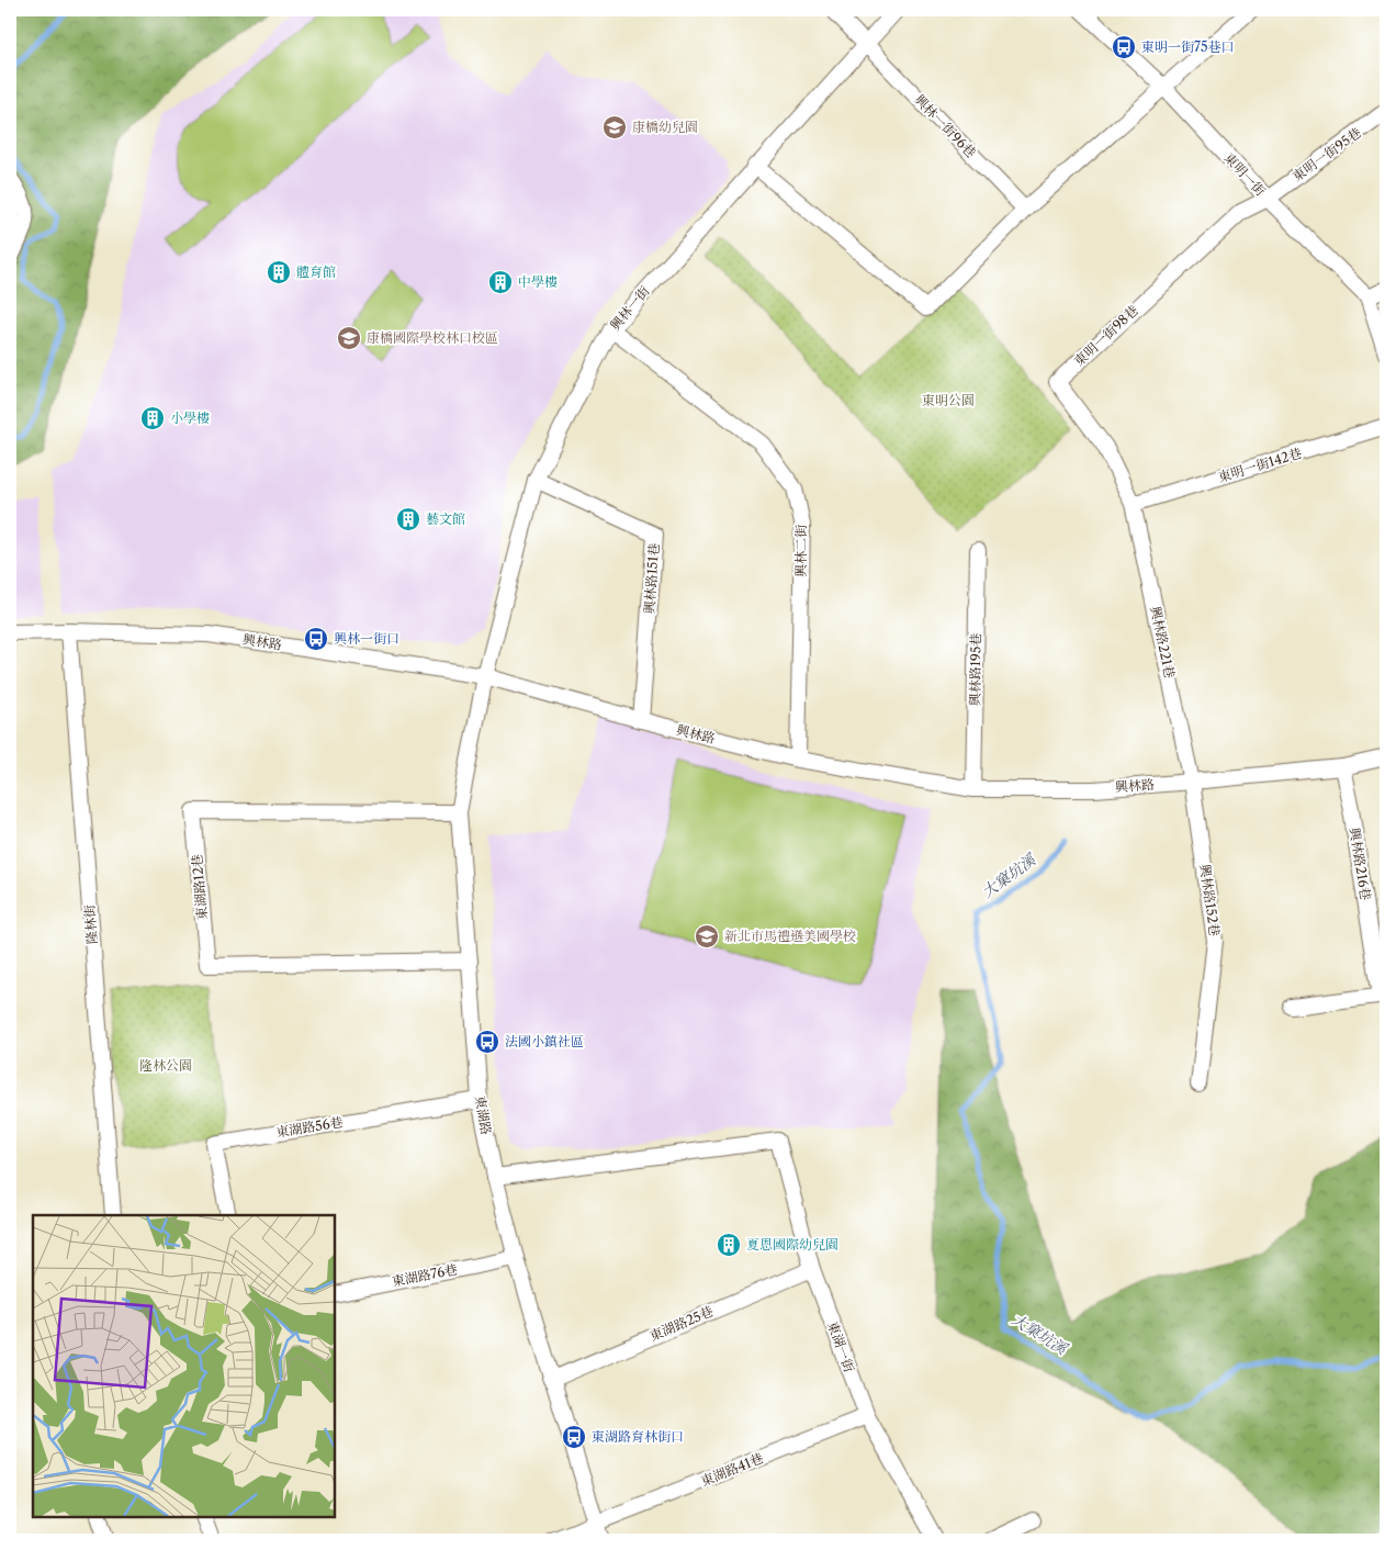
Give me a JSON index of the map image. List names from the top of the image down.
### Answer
{
  "streets": {
    "street": [
      "興林一街96巷",
      "東明一街95巷",
      "東明一街",
      "興林一街",
      "東明一街98巷",
      "東明一街142巷",
      "興林二街",
      "興林路151巷",
      "興林路",
      "興林路221巷",
      "興林路195巷",
      "興林路216巷",
      "東湖路12巷",
      "興林路152巷",
      "隆林街",
      "東湖路",
      "東湖路56巷",
      "東湖路76巷",
      "東湖路25巷",
      "東湖一街",
      "東湖路41巷"
    ]
  },
  "crossings": [
    ["興林一街96巷", "興林一街"],
    ["東明一街95巷", "東明一街"],
    ["東明一街95巷", "東明一街98巷"],
    ["東明一街", "東明一街98巷"],
    ["興林一街", "興林二街"],
    ["興林一街", "興林路151巷"],
    ["興林一街", "興林路"],
    ["興林一街", "東湖路"],
    ["東明一街98巷", "東明一街142巷"],
    ["東明一街98巷", "興林路221巷"],
    ["東明一街142巷", "興林路221巷"],
    ["興林二街", "興林路"],
    ["興林路151巷", "興林路"],
    ["興林路", "興林路221巷"],
    ["興林路", "興林路195巷"],
    ["興林路", "興林路216巷"],
    ["興林路", "興林路152巷"],
    ["興林路", "隆林街"],
    ["興林路", "東湖路"],
    ["興林路221巷", "興林路152巷"],
    ["東湖路12巷", "東湖路"],
    ["東湖路", "東湖路56巷"],
    ["東湖路", "東湖路76巷"],
    ["東湖路", "東湖路25巷"],
    ["東湖路", "東湖一街"],
    ["東湖路", "東湖路41巷"],
    ["東湖路25巷", "東湖一街"],
    ["東湖一街", "東湖路41巷"]
  ],
  "water": ["大窠坑溪"],
  "parks": ["東明公園", "隆林公園"],
  "places": {
    "bus stop": [
      "東明一街75巷口",
      "興林一街口",
      "法國小鎮社區",
      "東湖路育林街口"
    ],
    "school or university": ["康橋幼兒園", "康橋國際學校林口校區", "新北市馬禮遜美國學校"],
    "building": [
      "體育館",
      "中學樓",
      "小學樓",
      "藝文館",
      "夏恩國際幼兒園"
    ]
  }
}
